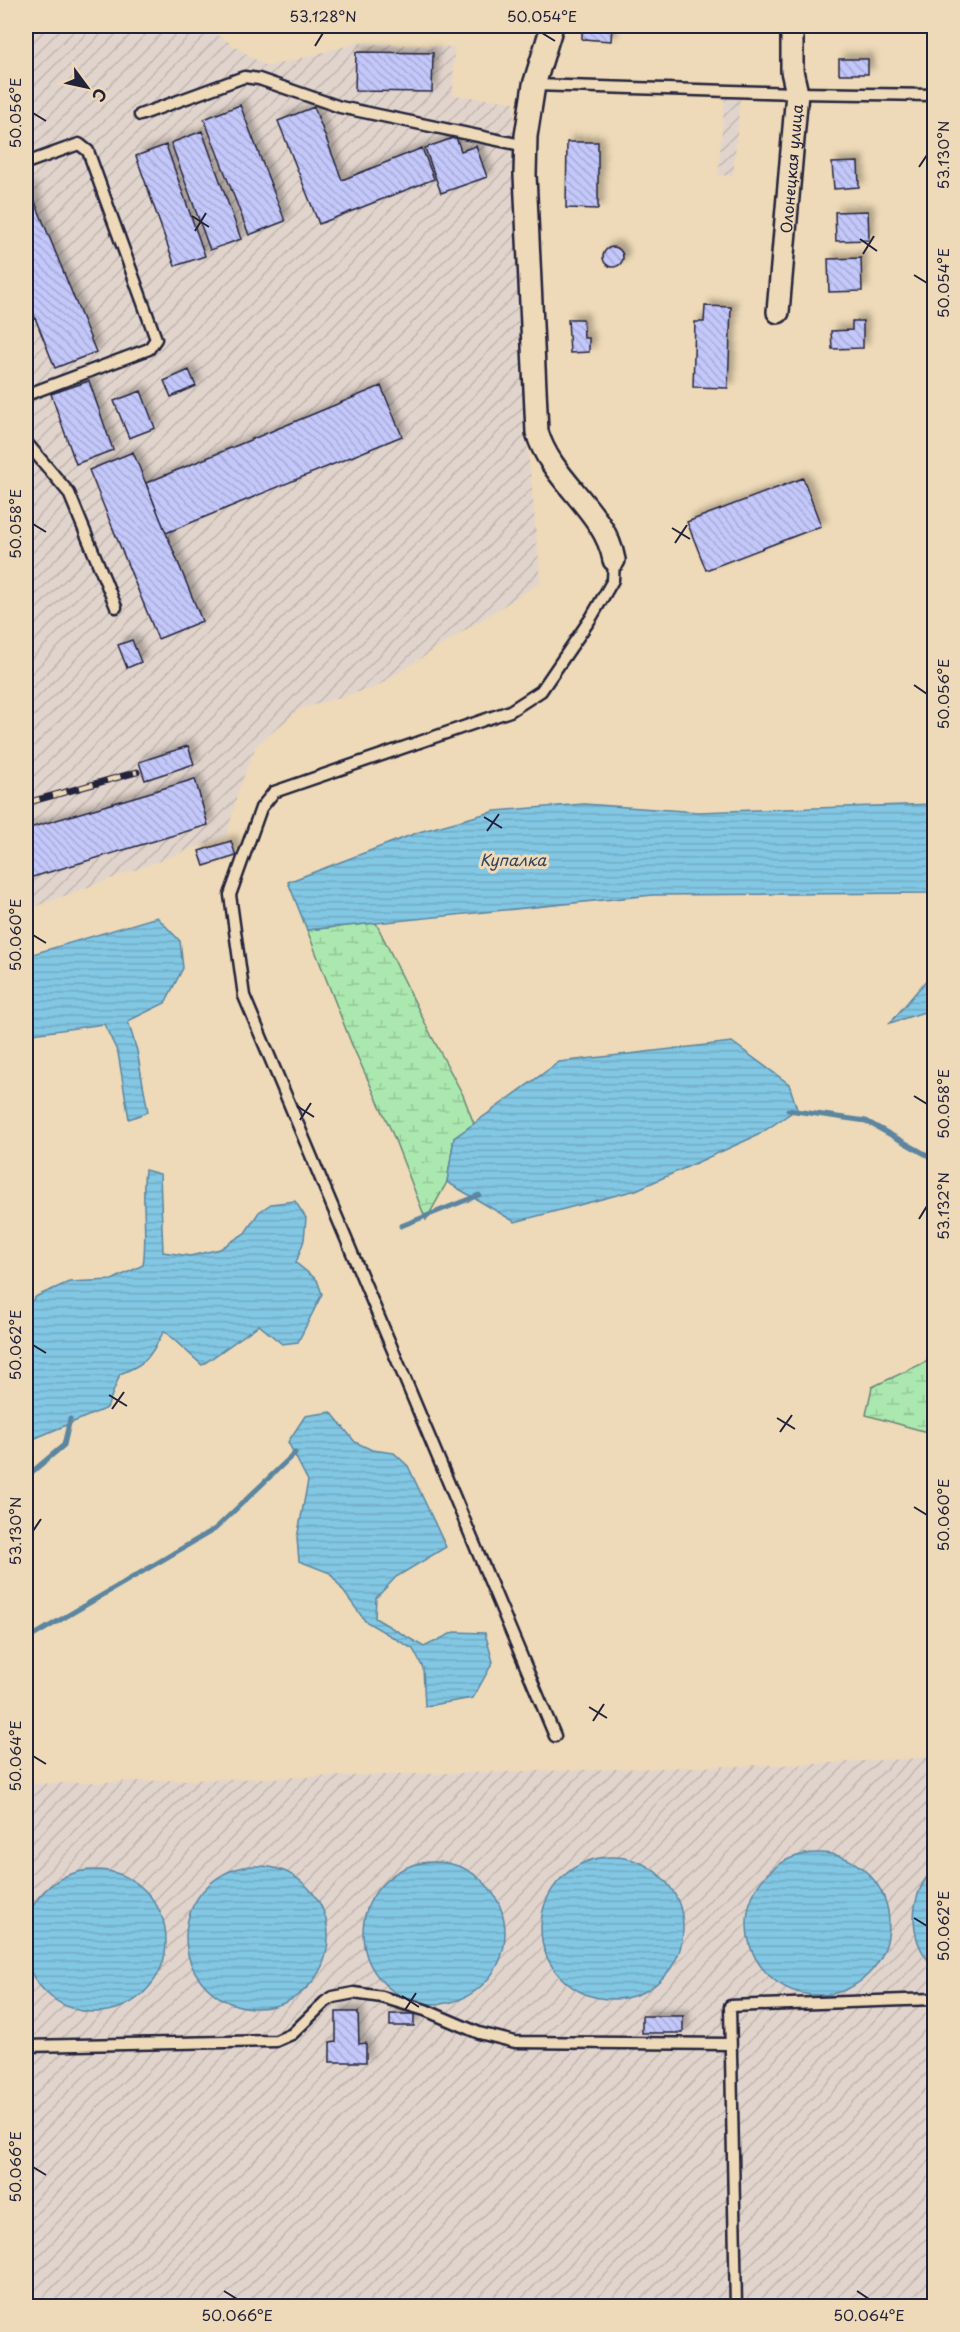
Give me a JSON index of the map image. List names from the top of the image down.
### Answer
{
  "streets": {
    "street": ["Олонецкая улица"]
  },
  "water": ["Купалка"],
  "north": "bottom right",
  "coordinates": [
    "53.128°N",
    "50.054°E",
    "50.056°E",
    "53.130°N",
    "50.058°E",
    "50.060°E",
    "53.132°N",
    "50.062°E",
    "50.064°E",
    "50.066°E"
  ]
}
